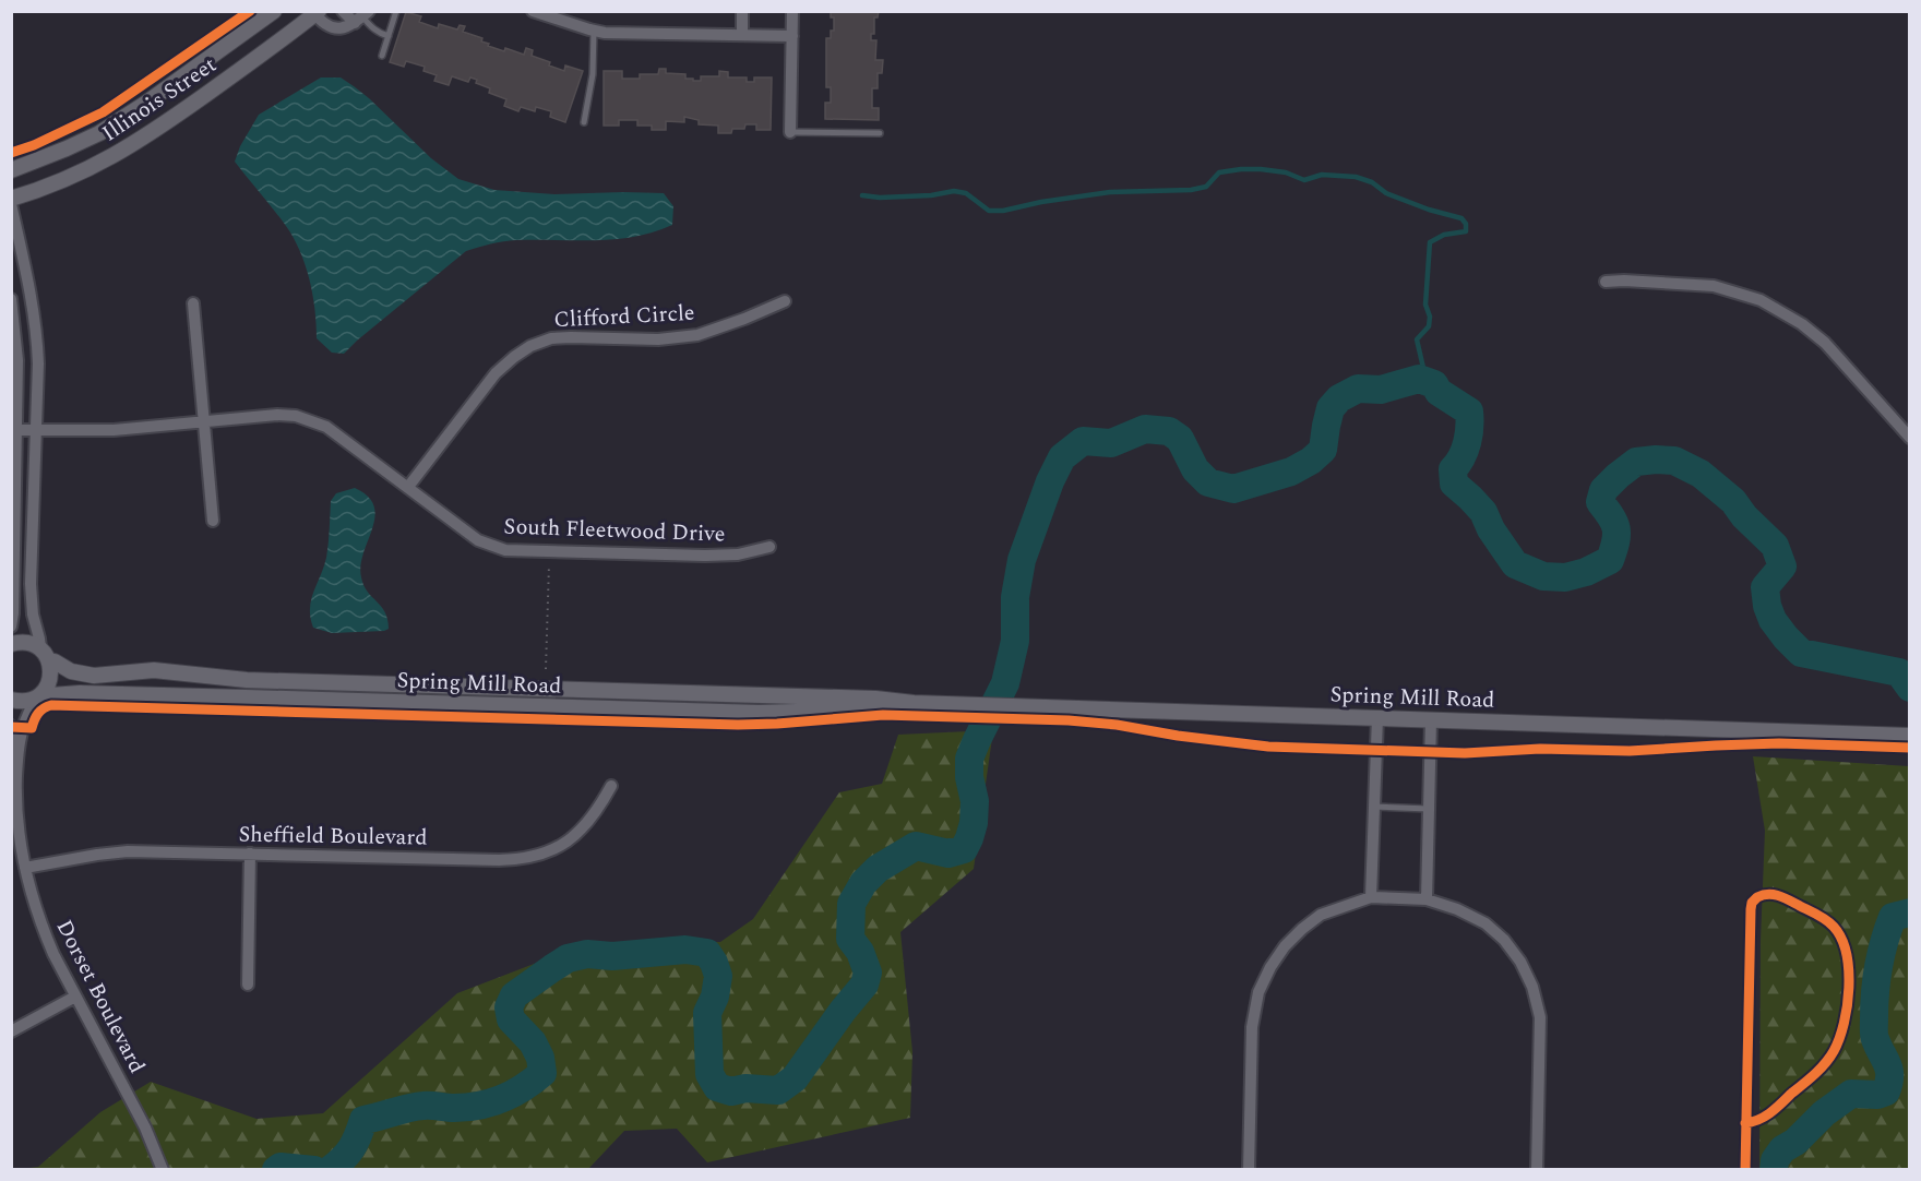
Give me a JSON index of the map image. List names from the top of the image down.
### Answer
{
  "streets": {
    "street": [
      "Illinois Street",
      "Clifford Circle",
      "South Fleetwood Drive",
      "Spring Mill Road",
      "Sheffield Boulevard",
      "Dorset Boulevard"
    ]
  },
  "crossings": [
    ["Clifford Circle", "South Fleetwood Drive"],
    ["Spring Mill Road", "Dorset Boulevard"],
    ["Sheffield Boulevard", "Dorset Boulevard"]
  ]
}
